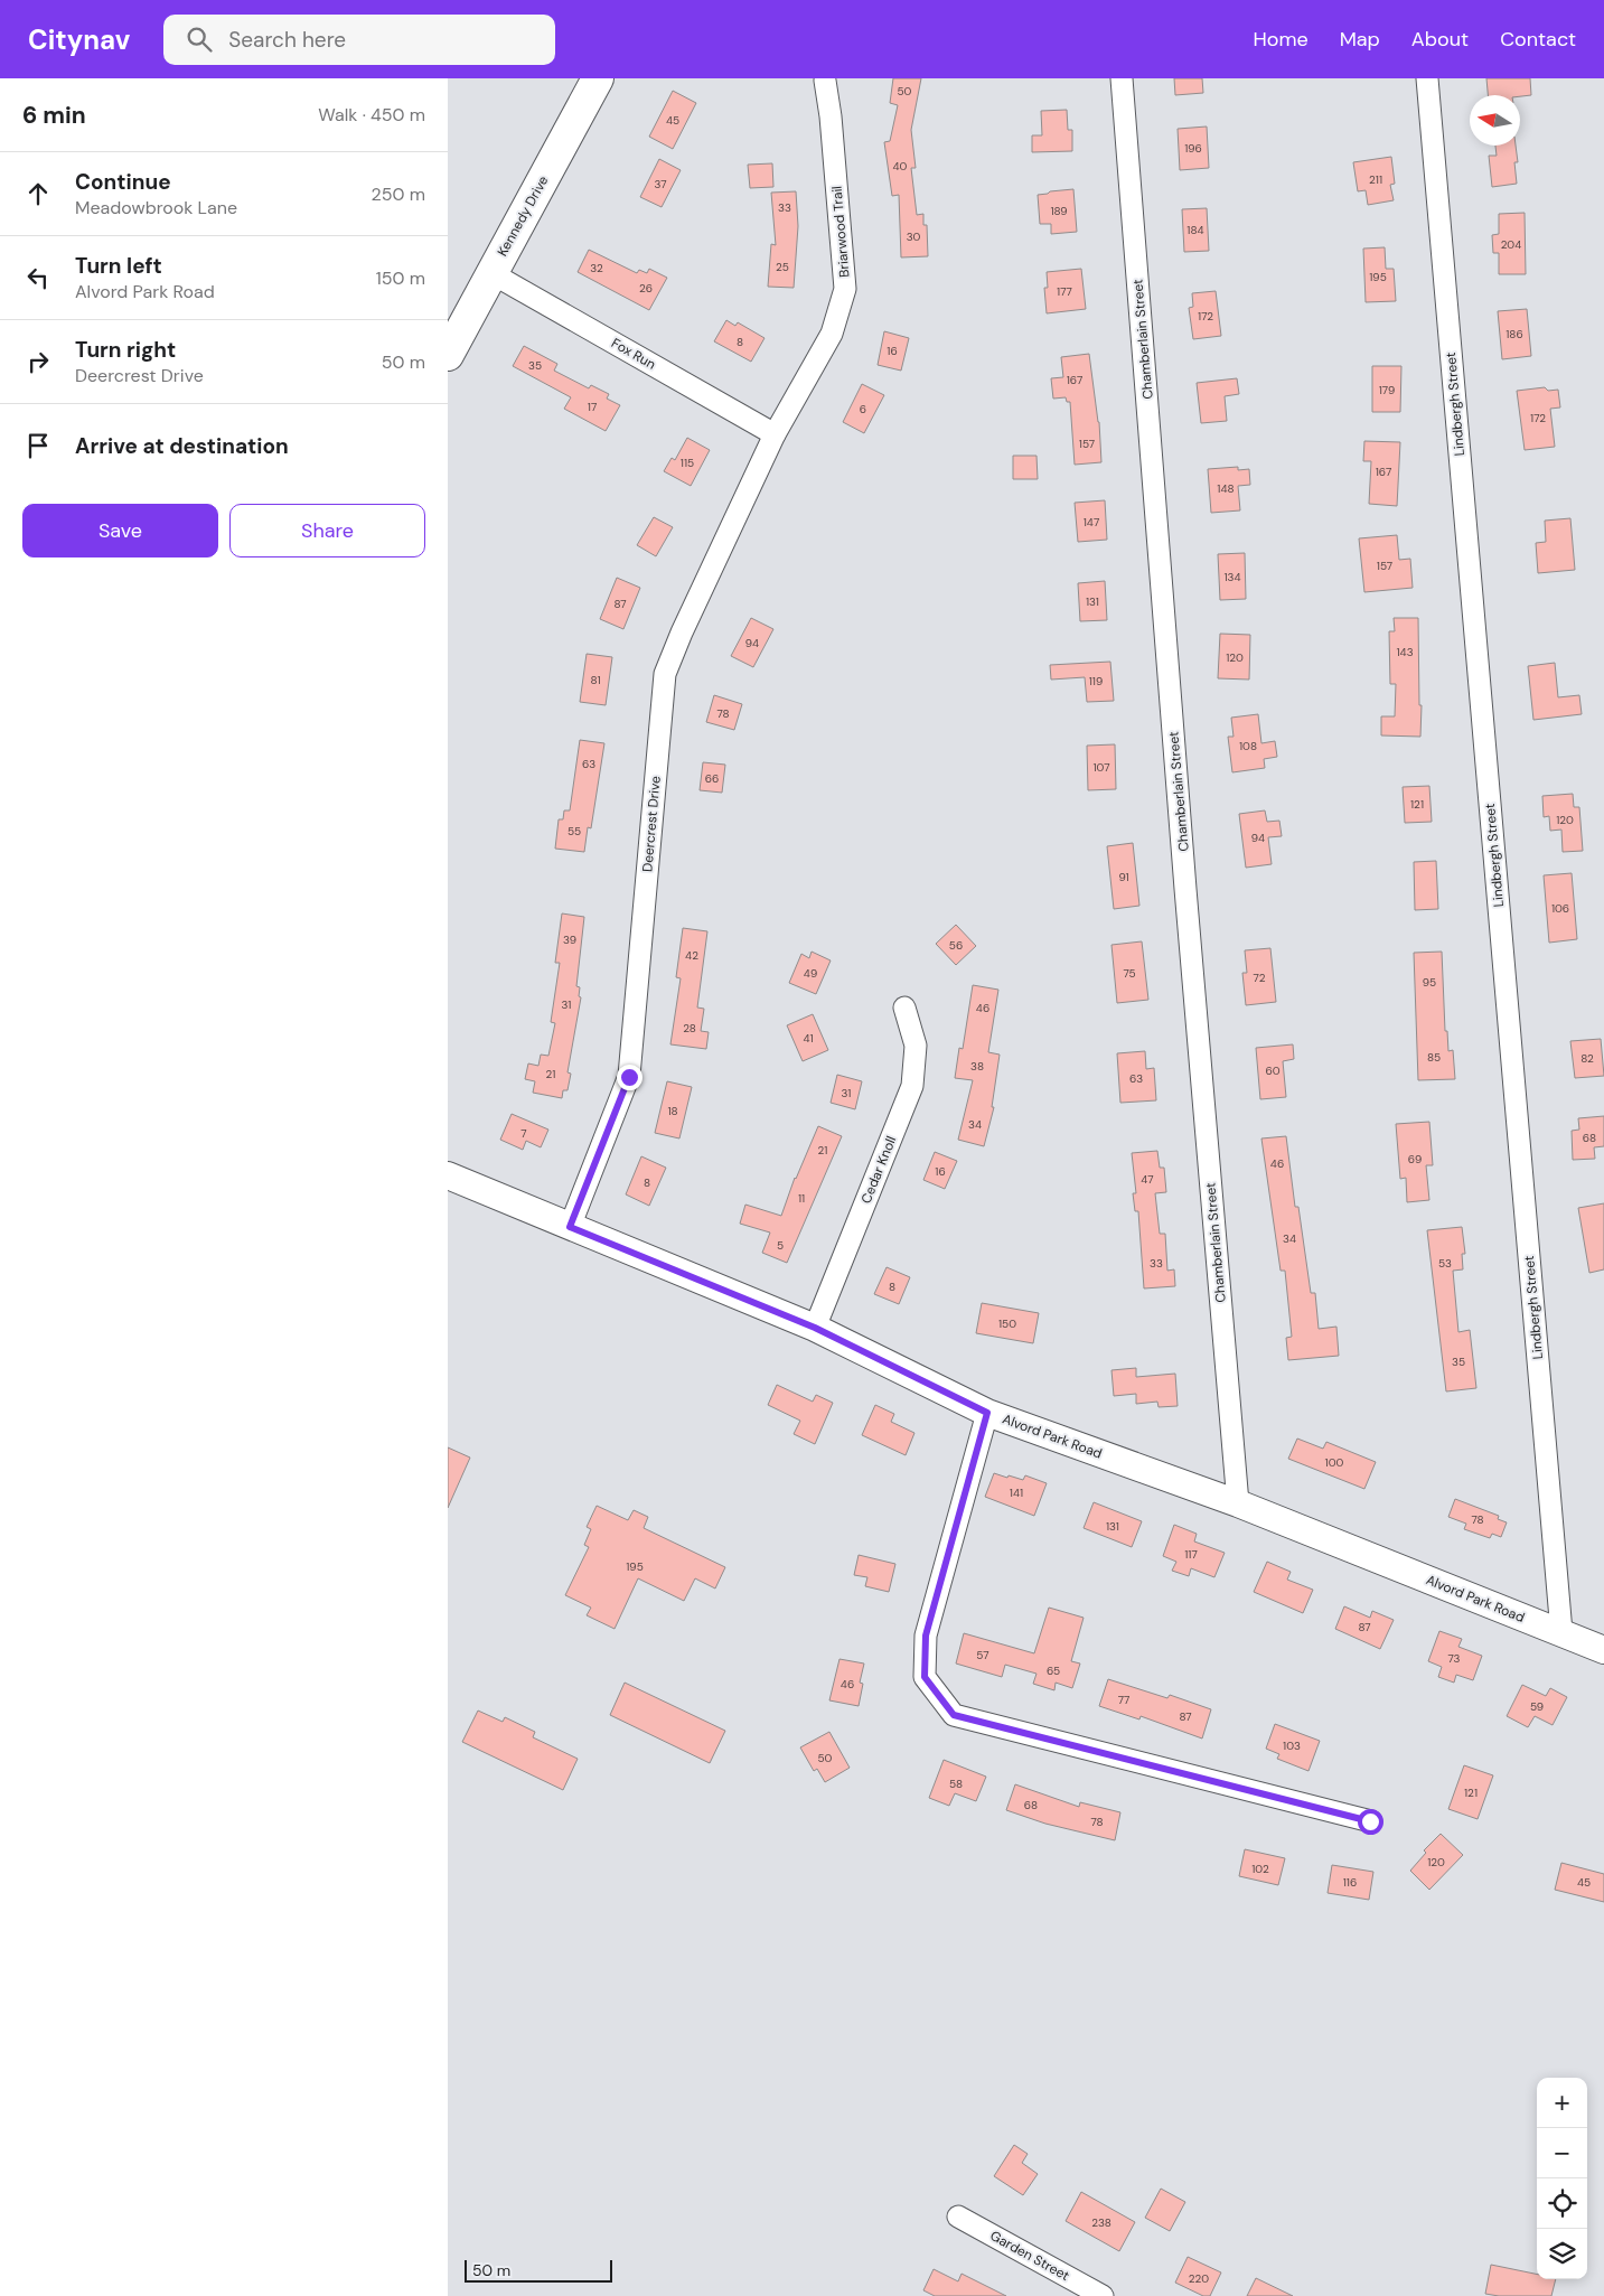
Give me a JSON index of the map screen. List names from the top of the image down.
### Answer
{
  "streets": {
    "main road": ["Kennedy Drive"],
    "street": [
      "Briarwood Trail",
      "Chamberlain Street",
      "Fox Run",
      "Lindbergh Street",
      "Deercrest Drive",
      "Cedar Knoll",
      "Alvord Park Road",
      "Garden Street"
    ]
  },
  "crossings": [
    ["Kennedy Drive", "Fox Run"],
    ["Briarwood Trail", "Fox Run"],
    ["Briarwood Trail", "Deercrest Drive"],
    ["Chamberlain Street", "Alvord Park Road"],
    ["Fox Run", "Deercrest Drive"],
    ["Lindbergh Street", "Alvord Park Road"],
    ["Deercrest Drive", "Alvord Park Road"],
    ["Cedar Knoll", "Alvord Park Road"]
  ],
  "house_numbers": [
    "50",
    "45",
    "196",
    "40",
    "211",
    "37",
    "33",
    "189",
    "184",
    "30",
    "204",
    "25",
    "32",
    "195",
    "26",
    "177",
    "172",
    "186",
    "8",
    "16",
    "35",
    "167",
    "179",
    "17",
    "6",
    "172",
    "157",
    "115",
    "167",
    "148",
    "147",
    "157",
    "134",
    "131",
    "87",
    "94",
    "143",
    "120",
    "81",
    "119",
    "78",
    "108",
    "63",
    "107",
    "66",
    "121",
    "120",
    "55",
    "94",
    "91",
    "106",
    "39",
    "56",
    "42",
    "49",
    "75",
    "72",
    "95",
    "31",
    "46",
    "28",
    "41",
    "85",
    "82",
    "38",
    "60",
    "21",
    "63",
    "31",
    "18",
    "34",
    "7",
    "68",
    "21",
    "69",
    "46",
    "16",
    "47",
    "8",
    "11",
    "34",
    "5",
    "33",
    "53",
    "8",
    "150",
    "35",
    "100",
    "141",
    "78",
    "131",
    "117",
    "195",
    "87",
    "57",
    "73",
    "65",
    "46",
    "77",
    "59",
    "87",
    "103",
    "50",
    "58",
    "121",
    "68",
    "78",
    "120",
    "102",
    "116",
    "45",
    "238",
    "220"
  ],
  "scale_bar": "50 m",
  "north": "left",
  "page": {
    "header": "Citynav",
    "search": "Search here",
    "nav": [
      "Home",
      "Map",
      "About",
      "Contact"
    ],
    "heading": ["6 min", "Walk · 450 m"],
    "list": [
      ["Continue", "Meadowbrook Lane", "250 m"],
      ["Turn left", "Alvord Park Road", "150 m"],
      ["Turn right", "Deercrest Drive", "50 m"],
      "Arrive at destination"
    ],
    "buttons": ["Save", "Share"],
    "map_buttons": ["+", "−"],
    "scale": "50 m"
  }
}
